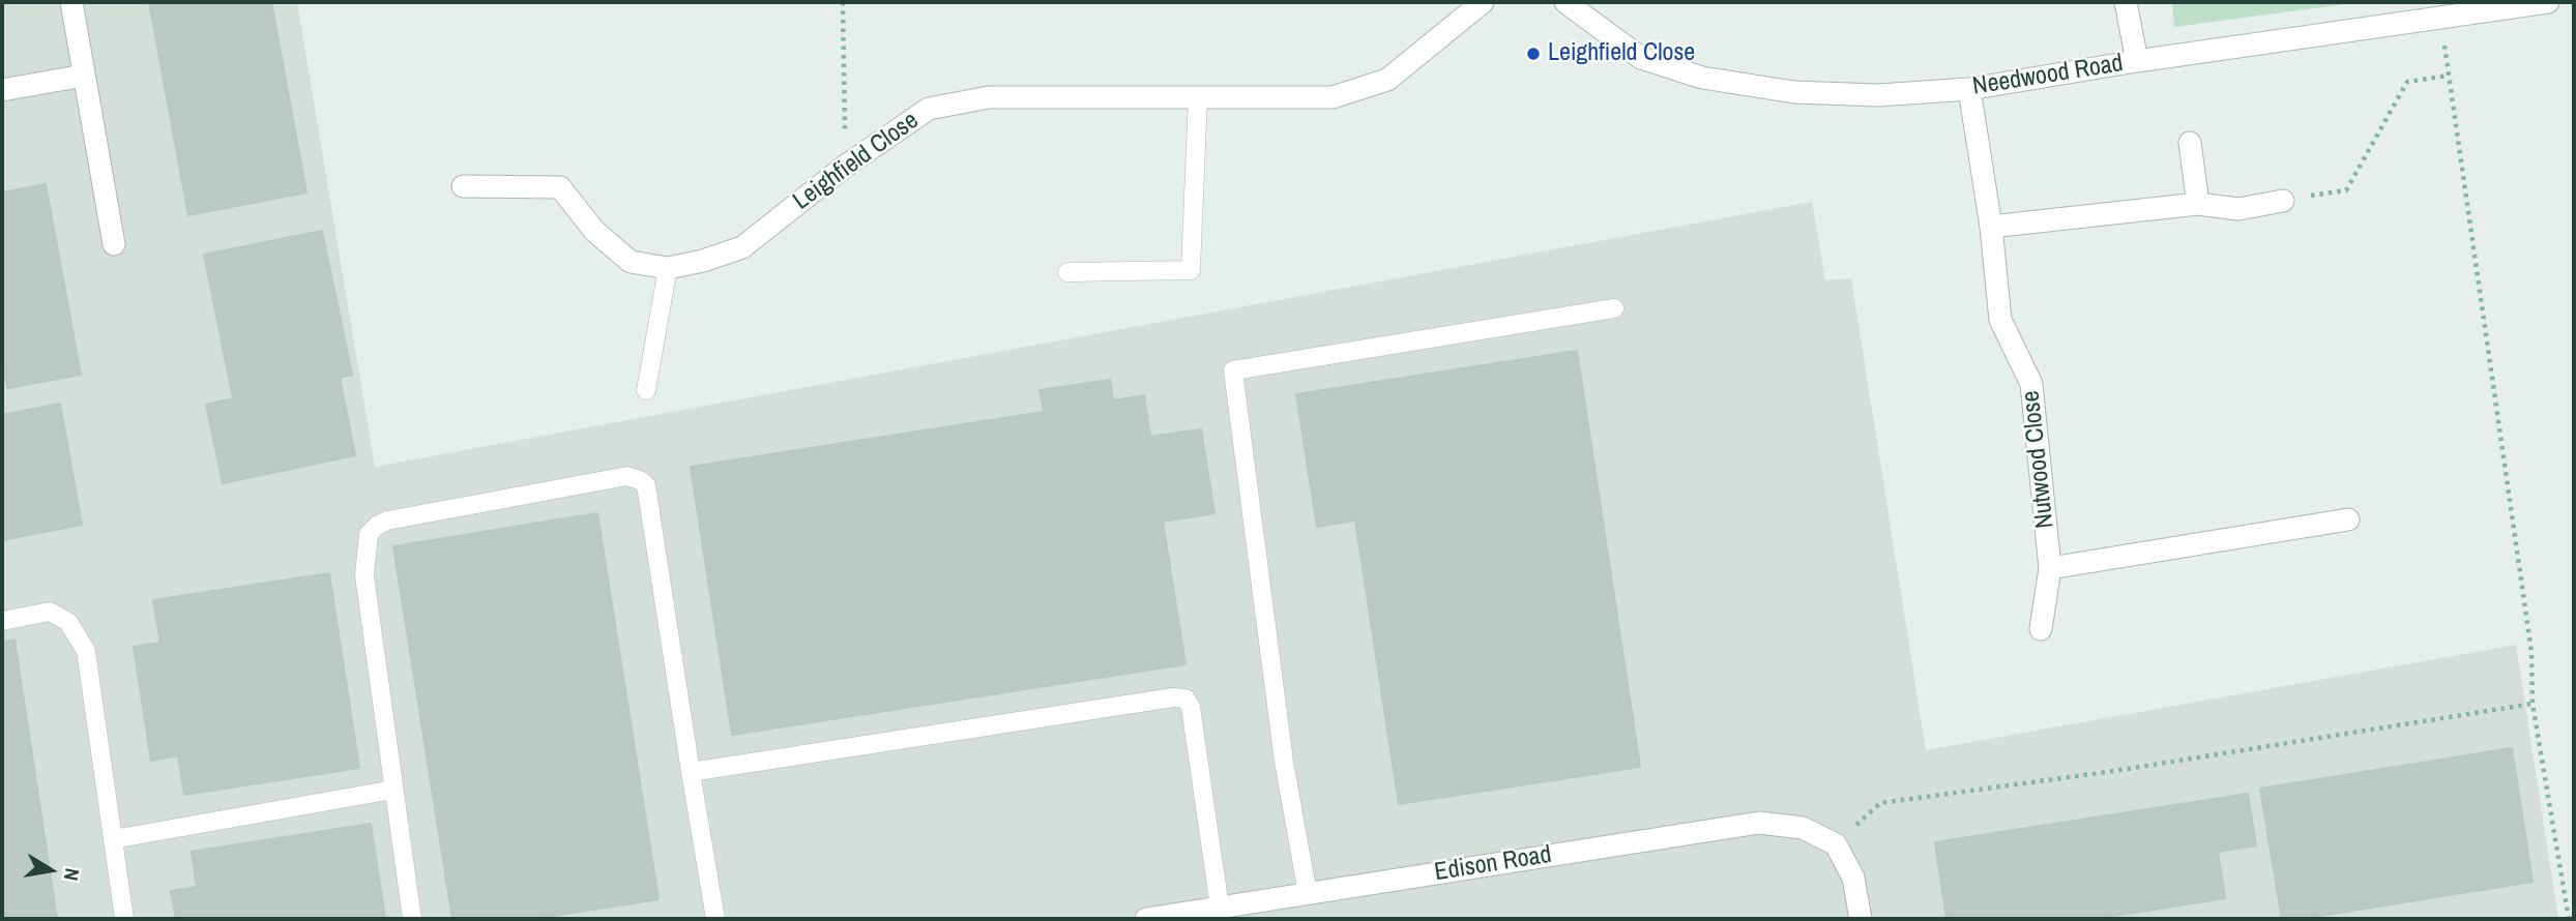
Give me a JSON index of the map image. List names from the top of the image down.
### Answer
{
  "streets": {
    "street": [
      "Needwood Road",
      "Leighfield Close",
      "Nutwood Close",
      "Edison Road"
    ]
  },
  "crossings": [
    ["Needwood Road", "Nutwood Close"]
  ],
  "places": ["Leighfield Close"],
  "north": "right"
}
